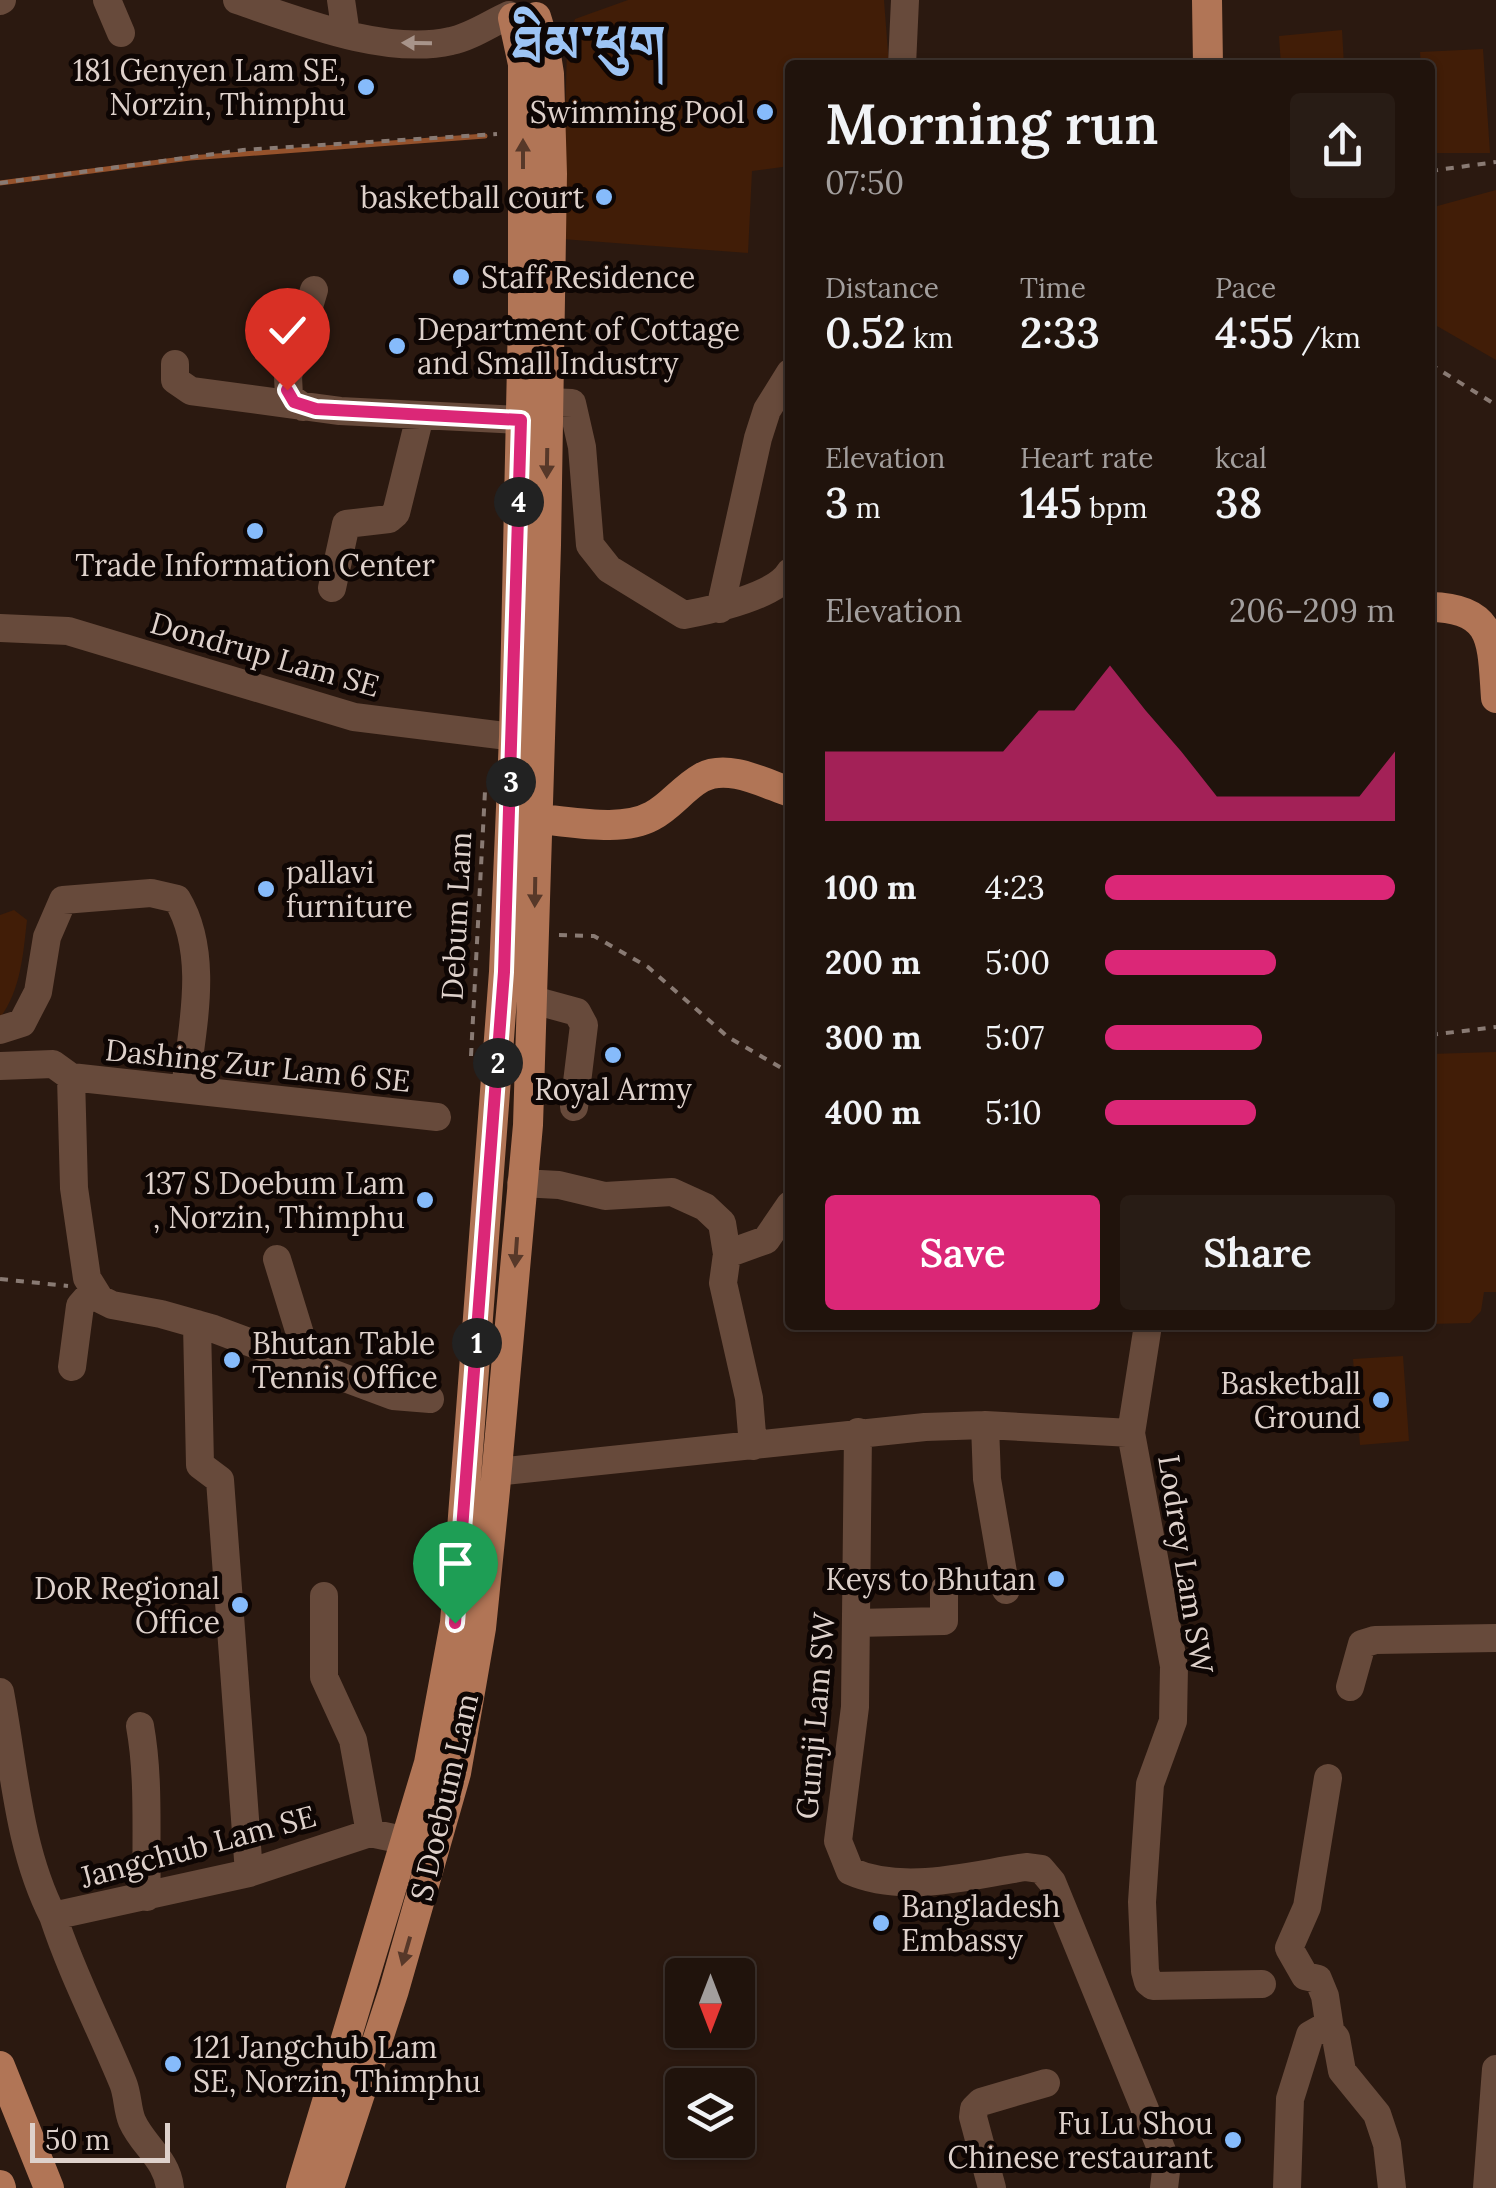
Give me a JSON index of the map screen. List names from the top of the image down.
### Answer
{
  "streets": {
    "main road": ["S Doebum Lam"],
    "street": [
      "Dondrup Lam SE",
      "Dashing Zur Lam 6 SE",
      "Lodrey Lam SW",
      "Gumji Lam SW",
      "Jangchub Lam SE"
    ],
    "path": ["Debum Lam"]
  },
  "crossings": [
    ["Dondrup Lam SE", "S Doebum Lam"],
    ["Lodrey Lam SW", "Gumji Lam SW"],
    ["Lodrey Lam SW", "S Doebum Lam"],
    ["S Doebum Lam", "Jangchub Lam SE"]
  ],
  "districts": ["ཐིམ་ཕུག"],
  "places": [
    "181 Genyen Lam SE, Norzin, Thimphu",
    "Swimming Pool",
    "basketball court",
    "Staff Residence",
    "Department of Cottage and Small Industry",
    "Trade Information Center",
    "pallavi furniture",
    "Royal Army",
    "137 S Doebum Lam , Norzin, Thimphu",
    "Bhutan Table Tennis Office",
    "Basketball Ground",
    "Keys to Bhutan",
    "DoR Regional Office",
    "Bangladesh Embassy",
    "121 Jangchub Lam SE, Norzin, Thimphu",
    "Fu Lu Shou Chinese restaurant"
  ],
  "scale_bar": "50 m",
  "north": "bottom",
  "page": {
    "heading": ["Morning run", "07:50"],
    "stats": [
      ["Distance", "0.52 km"],
      ["Time", "2:33"],
      ["Pace", "4:55 /km"],
      ["Elevation", "3 m"],
      ["Heart rate", "145 bpm"],
      ["kcal", "38"]
    ],
    "pins": [
      "4",
      "3",
      "2",
      "1"
    ],
    "chart": ["Elevation", "206–209 m"],
    "list": [
      {
        "name": "100 m",
        "note": "4:23"
      },
      {
        "name": "200 m",
        "note": "5:00"
      },
      {
        "name": "300 m",
        "note": "5:07"
      },
      {
        "name": "400 m",
        "note": "5:10"
      }
    ],
    "buttons": ["Save", "Share"],
    "scale": "50 m"
  }
}
